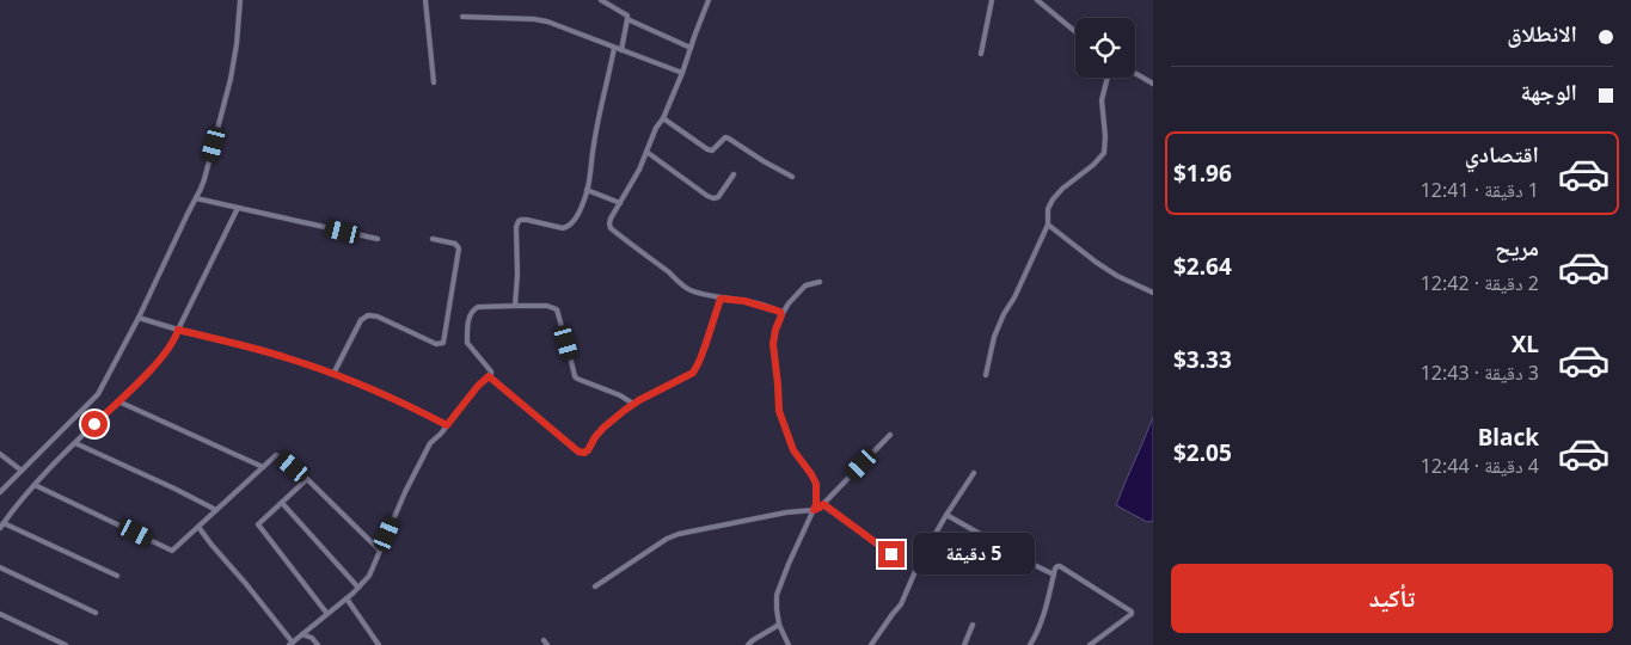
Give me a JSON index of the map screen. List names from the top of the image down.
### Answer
{
  "page": {
    "banner": ["الانطلاق", "الوجهة"],
    "list": [
      {
        "name": "اقتصادي",
        "note": "1 دقيقة · 12:41",
        "value": "$1.96"
      },
      {
        "name": "مريح",
        "note": "2 دقيقة · 12:42",
        "value": "$2.64"
      },
      {
        "name": "XL",
        "note": "3 دقيقة · 12:43",
        "value": "$3.33"
      },
      {
        "name": "Black",
        "note": "4 دقيقة · 12:44",
        "value": "$2.05"
      }
    ],
    "bubble": "5 دقيقة",
    "buttons": "تأكيد"
  }
}
